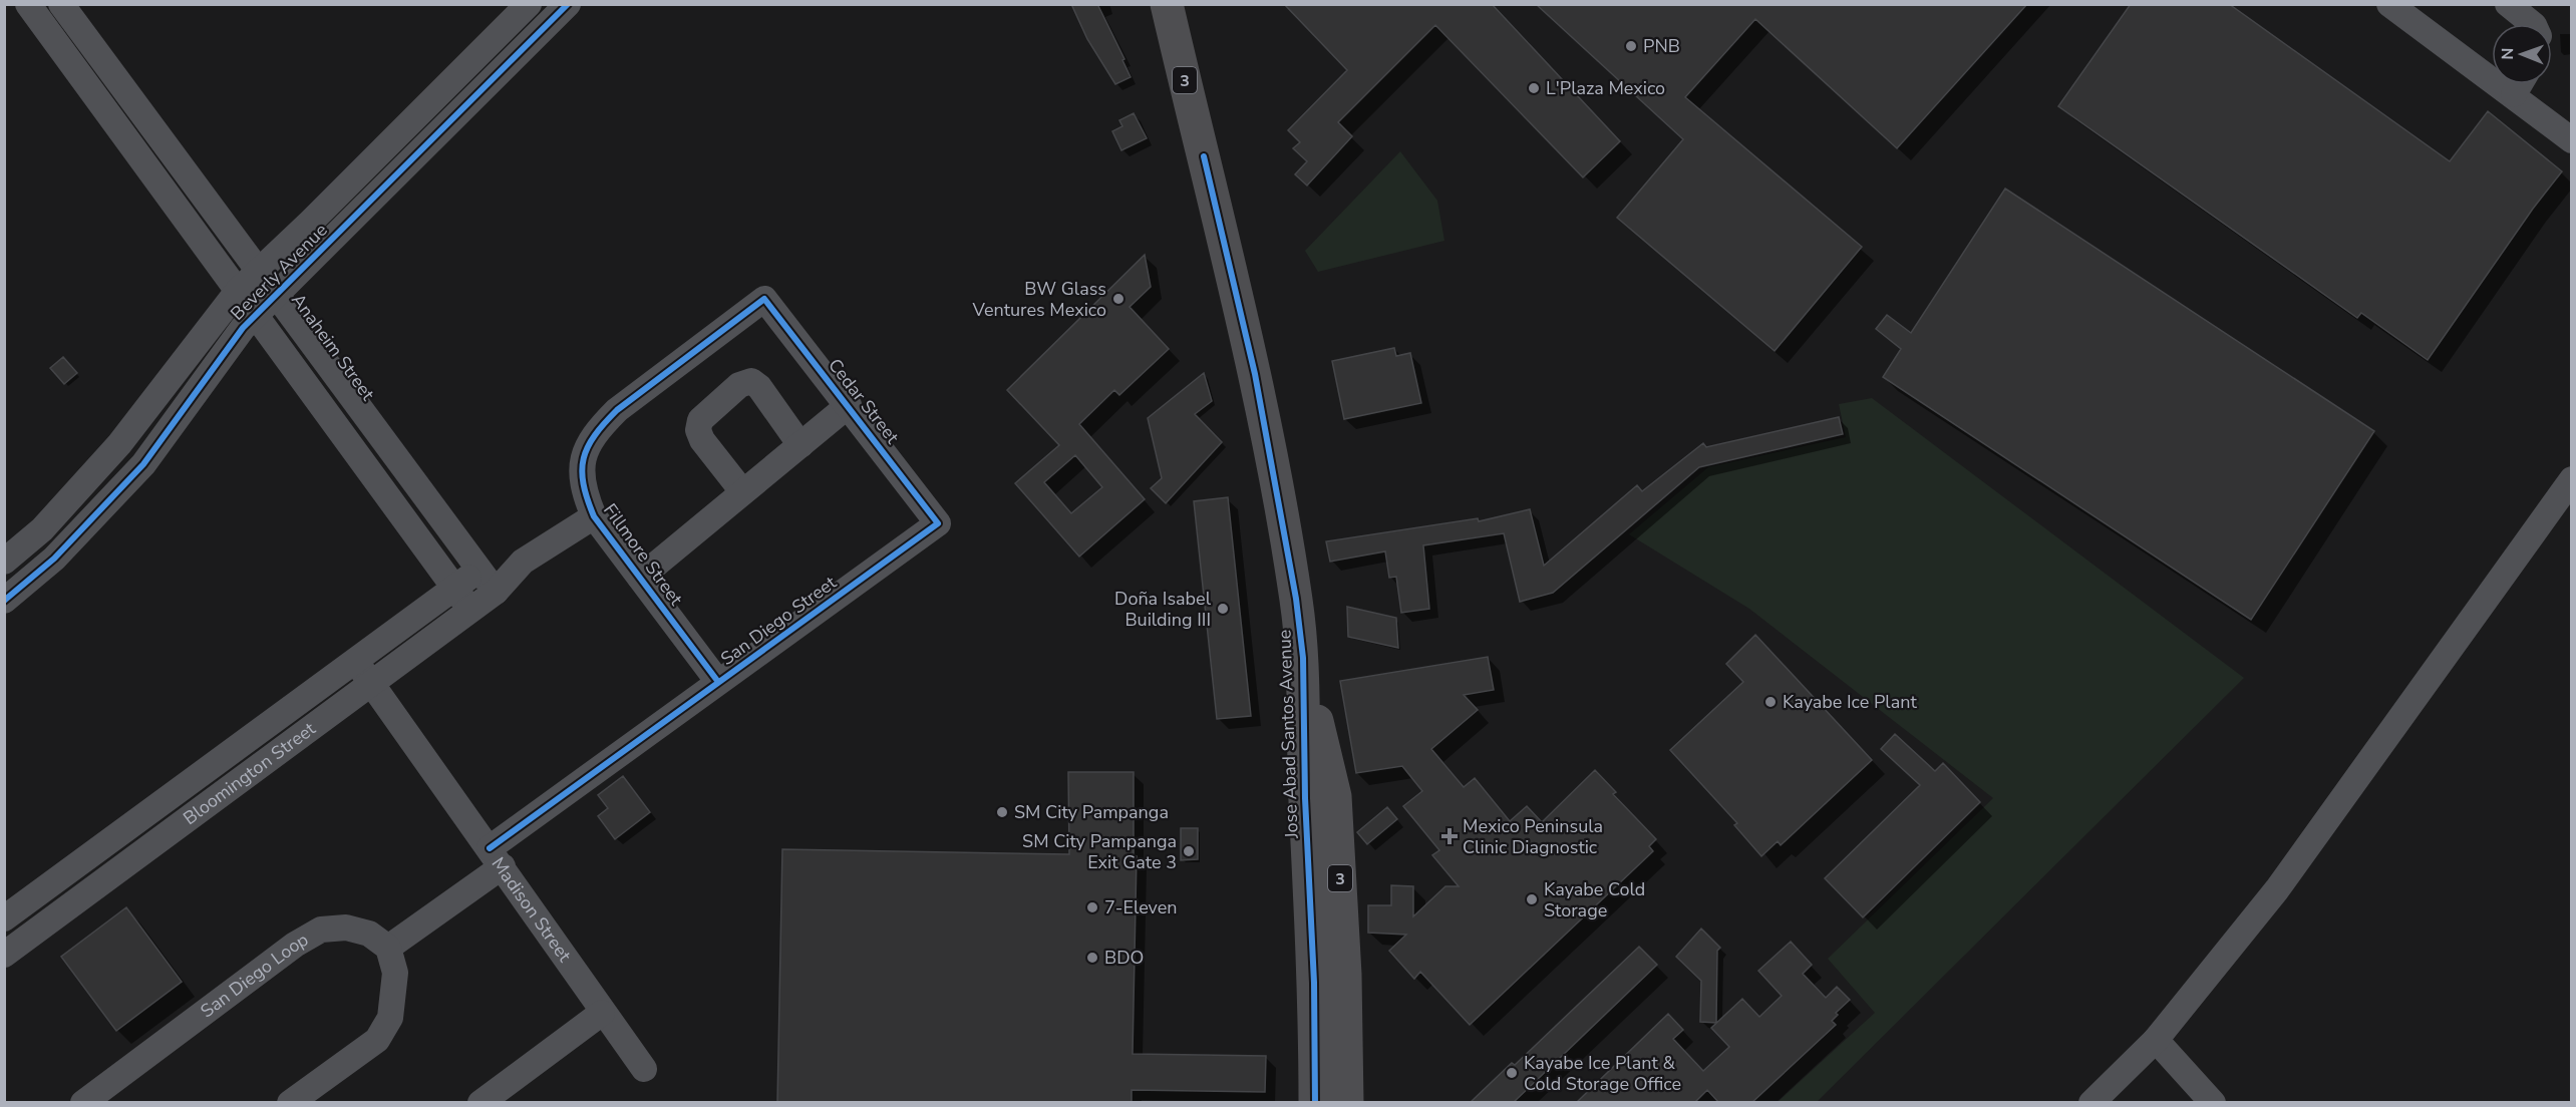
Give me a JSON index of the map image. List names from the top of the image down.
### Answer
{
  "streets": {
    "highway": ["3", "Jose Abad Santos Avenue"],
    "street": [
      "Beverly Avenue",
      "Anaheim Street",
      "Cedar Street",
      "Fillmore Street",
      "San Diego Street",
      "Bloomington Street",
      "Madison Street",
      "San Diego Loop"
    ]
  },
  "crossings": [
    ["Beverly Avenue", "Anaheim Street"],
    ["Anaheim Street", "Bloomington Street"],
    ["Cedar Street", "Fillmore Street"],
    ["Cedar Street", "San Diego Street"],
    ["Fillmore Street", "San Diego Street"],
    ["San Diego Street", "Madison Street"],
    ["San Diego Street", "San Diego Loop"],
    ["Bloomington Street", "Madison Street"]
  ],
  "places": {
    "other": [
      "PNB",
      "L'Plaza Mexico",
      "BW Glass Ventures Mexico",
      "Doña Isabel Building III",
      "Kayabe Ice Plant",
      "SM City Pampanga",
      "SM City Pampanga Exit Gate 3",
      "Kayabe Cold Storage",
      "7-Eleven",
      "BDO",
      "Kayabe Ice Plant & Cold Storage Office"
    ],
    "health": ["Mexico Peninsula Clinic Diagnostic"]
  },
  "north": "left"
}
